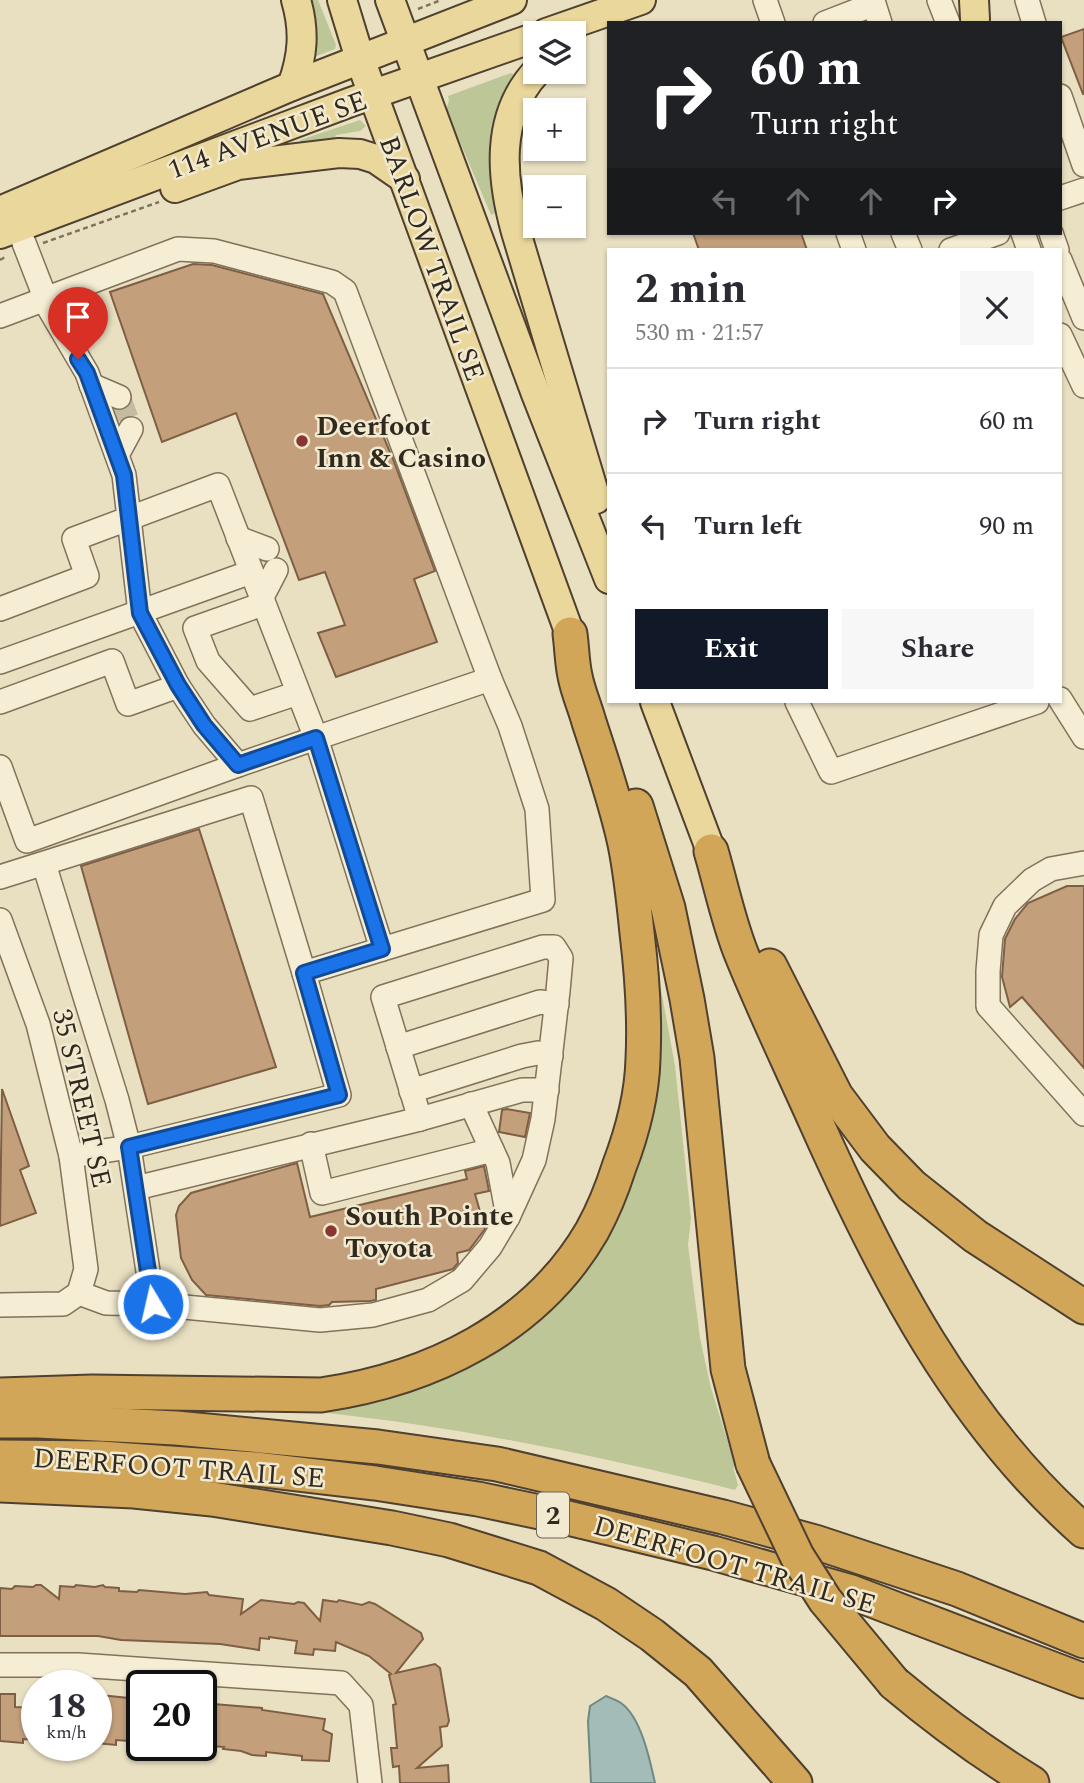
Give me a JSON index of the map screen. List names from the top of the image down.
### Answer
{
  "streets": {
    "highway": ["DEERFOOT TRAIL SE", "2"],
    "main road": ["114 AVENUE SE", "BARLOW TRAIL SE"],
    "street": ["35 STREET SE"]
  },
  "crossings": [
    ["114 AVENUE SE", "BARLOW TRAIL SE"]
  ],
  "places": ["Deerfoot Inn & Casino", "South Pointe Toyota"],
  "page": {
    "map_buttons": ["+", "−"],
    "turn": ["60 m", "Turn right"],
    "heading": ["2 min", "530 m · 21:57"],
    "list": [
      {
        "name": "Turn right",
        "value": "60 m"
      },
      {
        "name": "Turn left",
        "value": "90 m"
      }
    ],
    "buttons": ["Exit", "Share"],
    "speed": "18 km/h",
    "limit": "20"
  }
}
